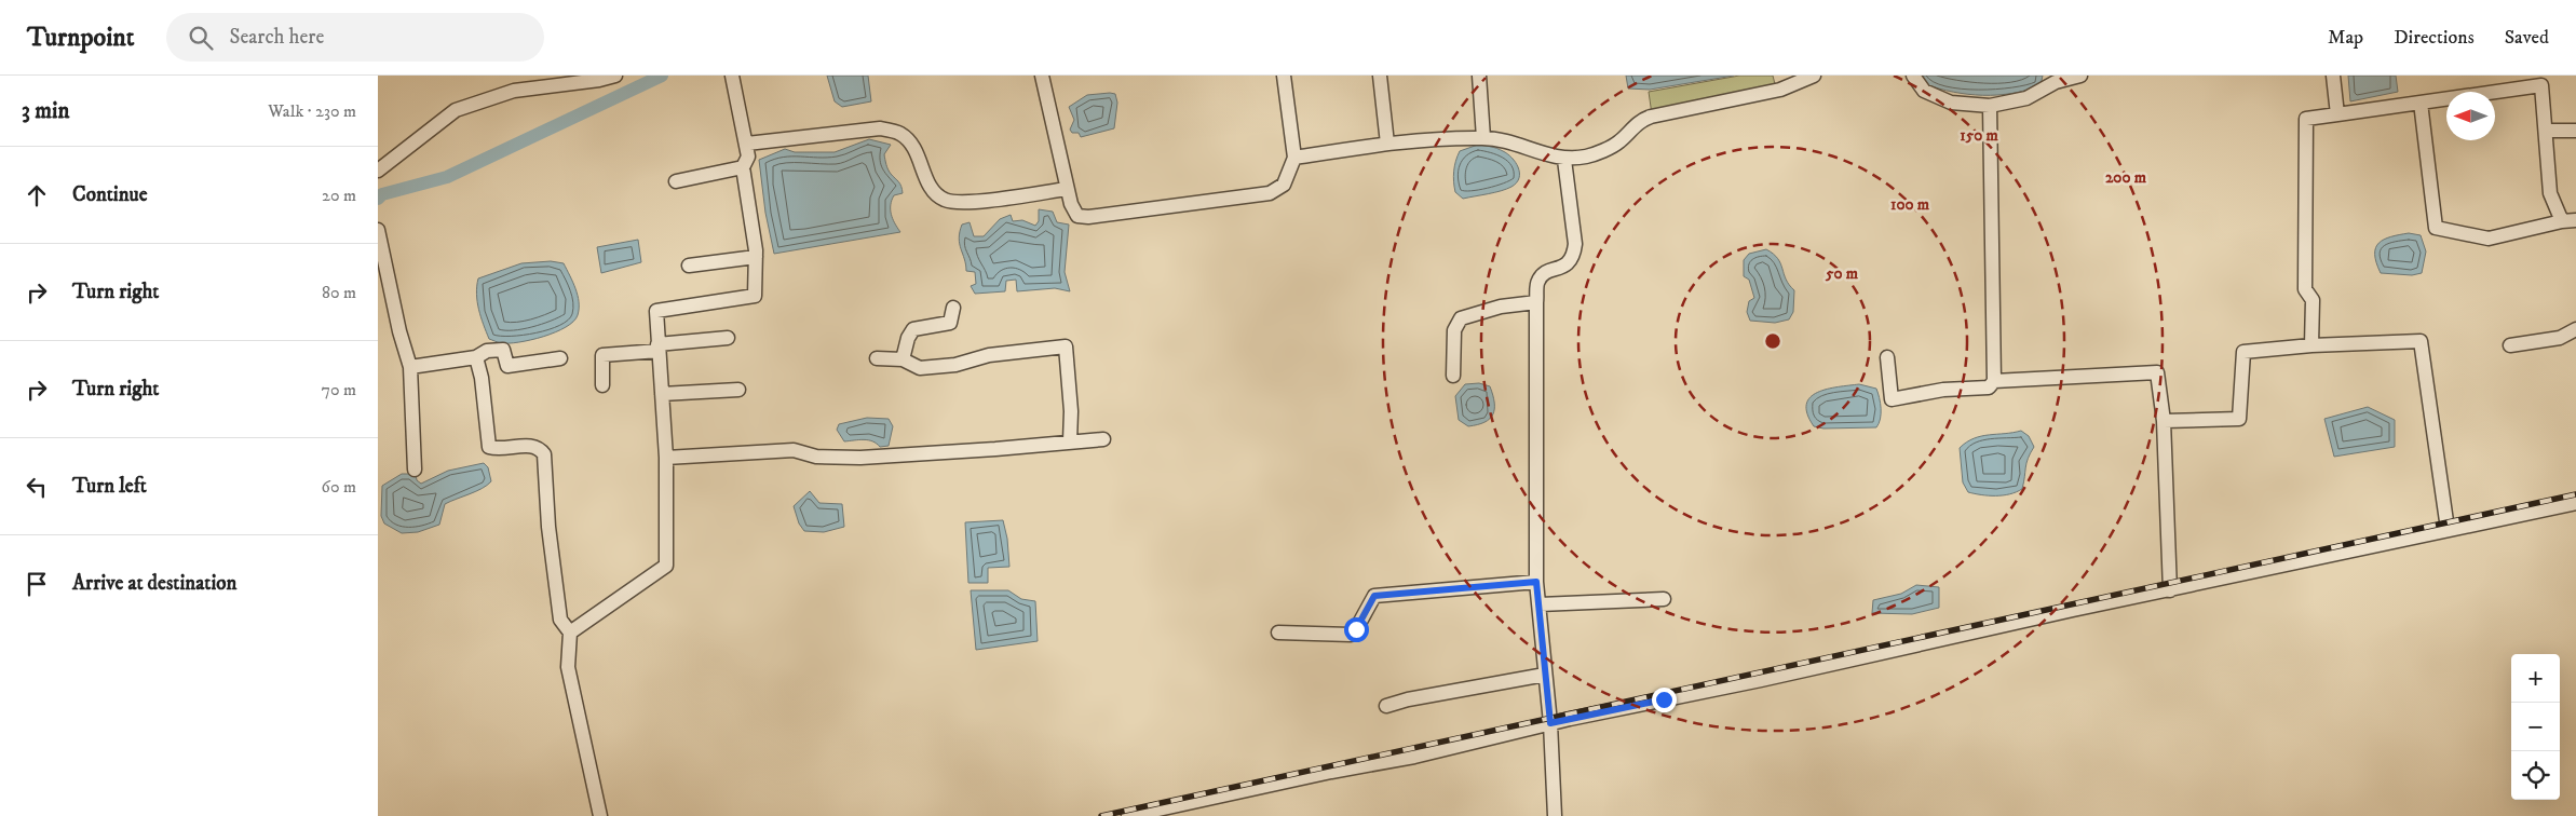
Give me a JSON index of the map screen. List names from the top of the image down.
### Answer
{
  "north": "left",
  "page": {
    "header": "Turnpoint",
    "search": "Search here",
    "nav": ["Map", "Directions", "Saved"],
    "heading": ["3 min", "Walk · 230 m"],
    "list": [
      ["Continue", "20 m"],
      ["Turn right", "80 m"],
      ["Turn right", "70 m"],
      ["Turn left", "60 m"],
      "Arrive at destination"
    ],
    "map_buttons": ["+", "−"]
  },
  "rings": [
    "150 m",
    "200 m",
    "100 m",
    "50 m"
  ]
}
